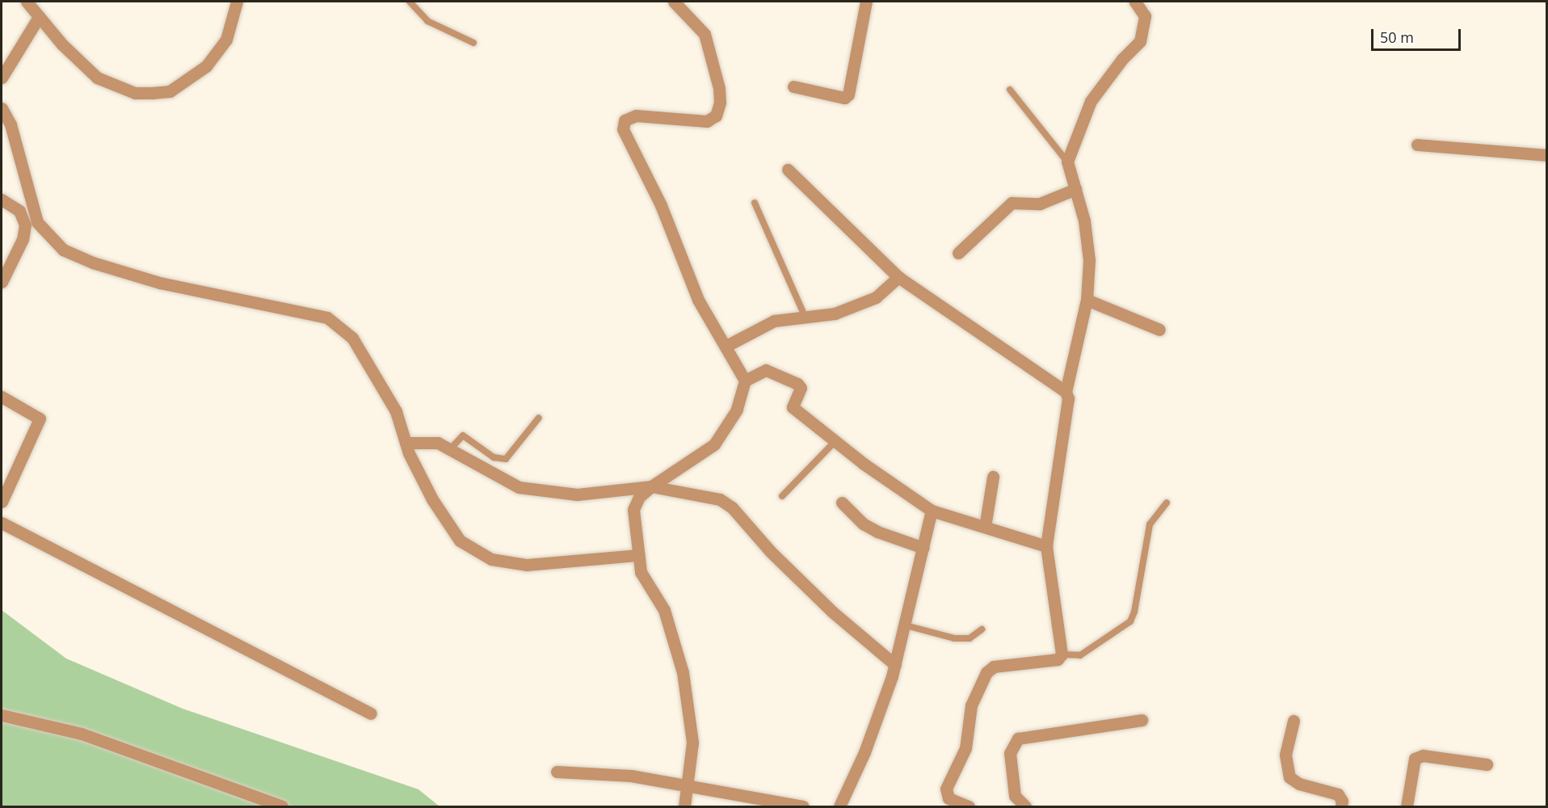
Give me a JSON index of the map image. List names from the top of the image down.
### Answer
{
  "scale_bar": "50 m"
}
